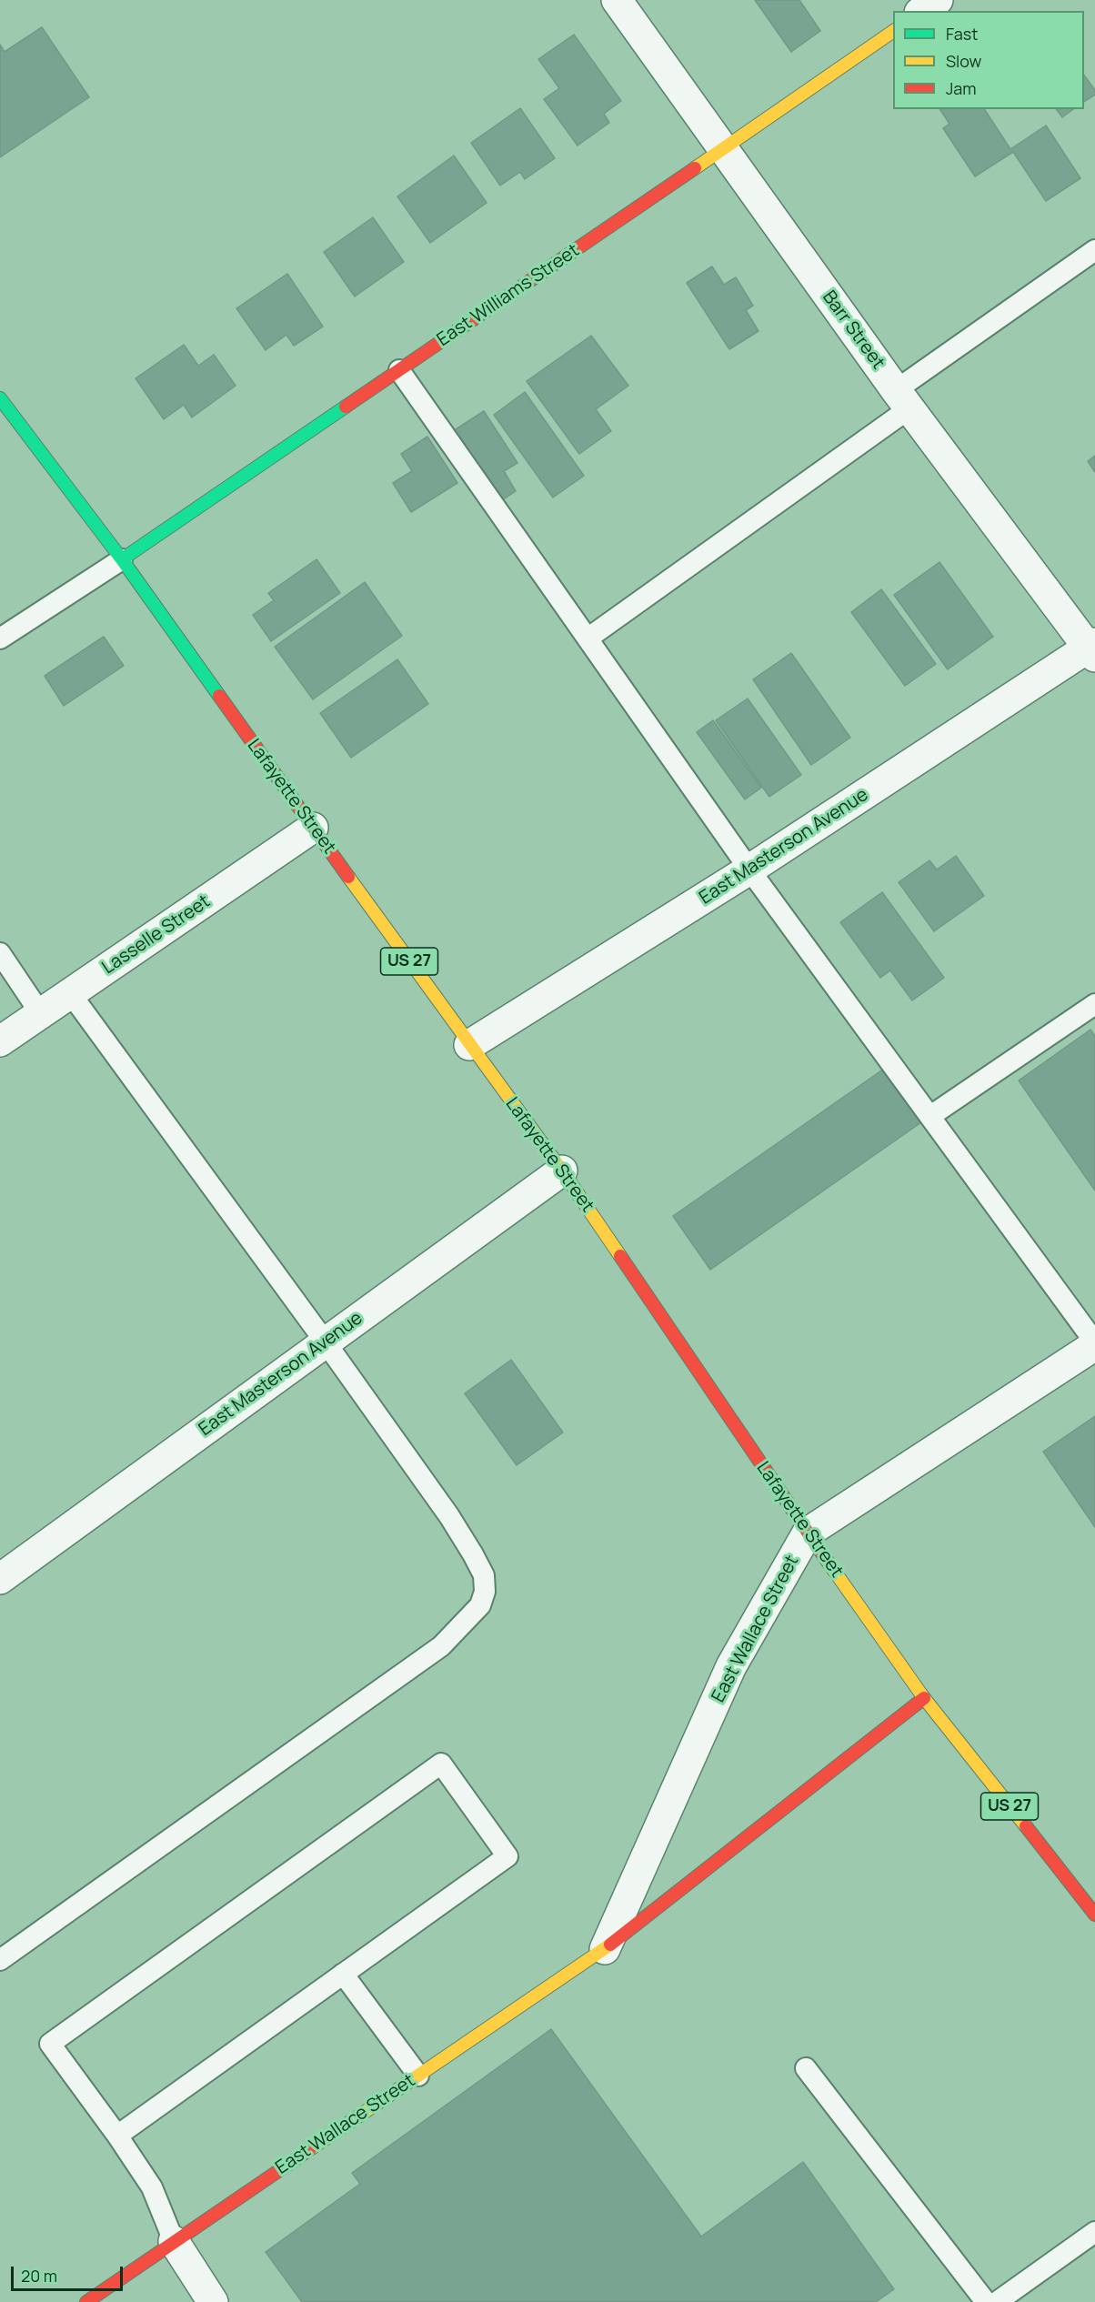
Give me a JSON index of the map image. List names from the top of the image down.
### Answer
{
  "streets": {
    "main road": [
      "East Williams Street",
      "Lafayette Street",
      "US 27",
      "East Wallace Street"
    ],
    "street": ["Barr Street", "East Masterson Avenue", "Lasselle Street"]
  },
  "crossings": [
    ["East Williams Street", "Barr Street"],
    ["East Williams Street", "Lafayette Street"],
    ["Barr Street", "East Masterson Avenue"],
    ["Lafayette Street", "East Masterson Avenue"],
    ["Lafayette Street", "Lasselle Street"],
    ["Lafayette Street", "East Wallace Street"]
  ],
  "legend": ["Fast", "Slow", "Jam"],
  "scale_bar": "20 m"
}
